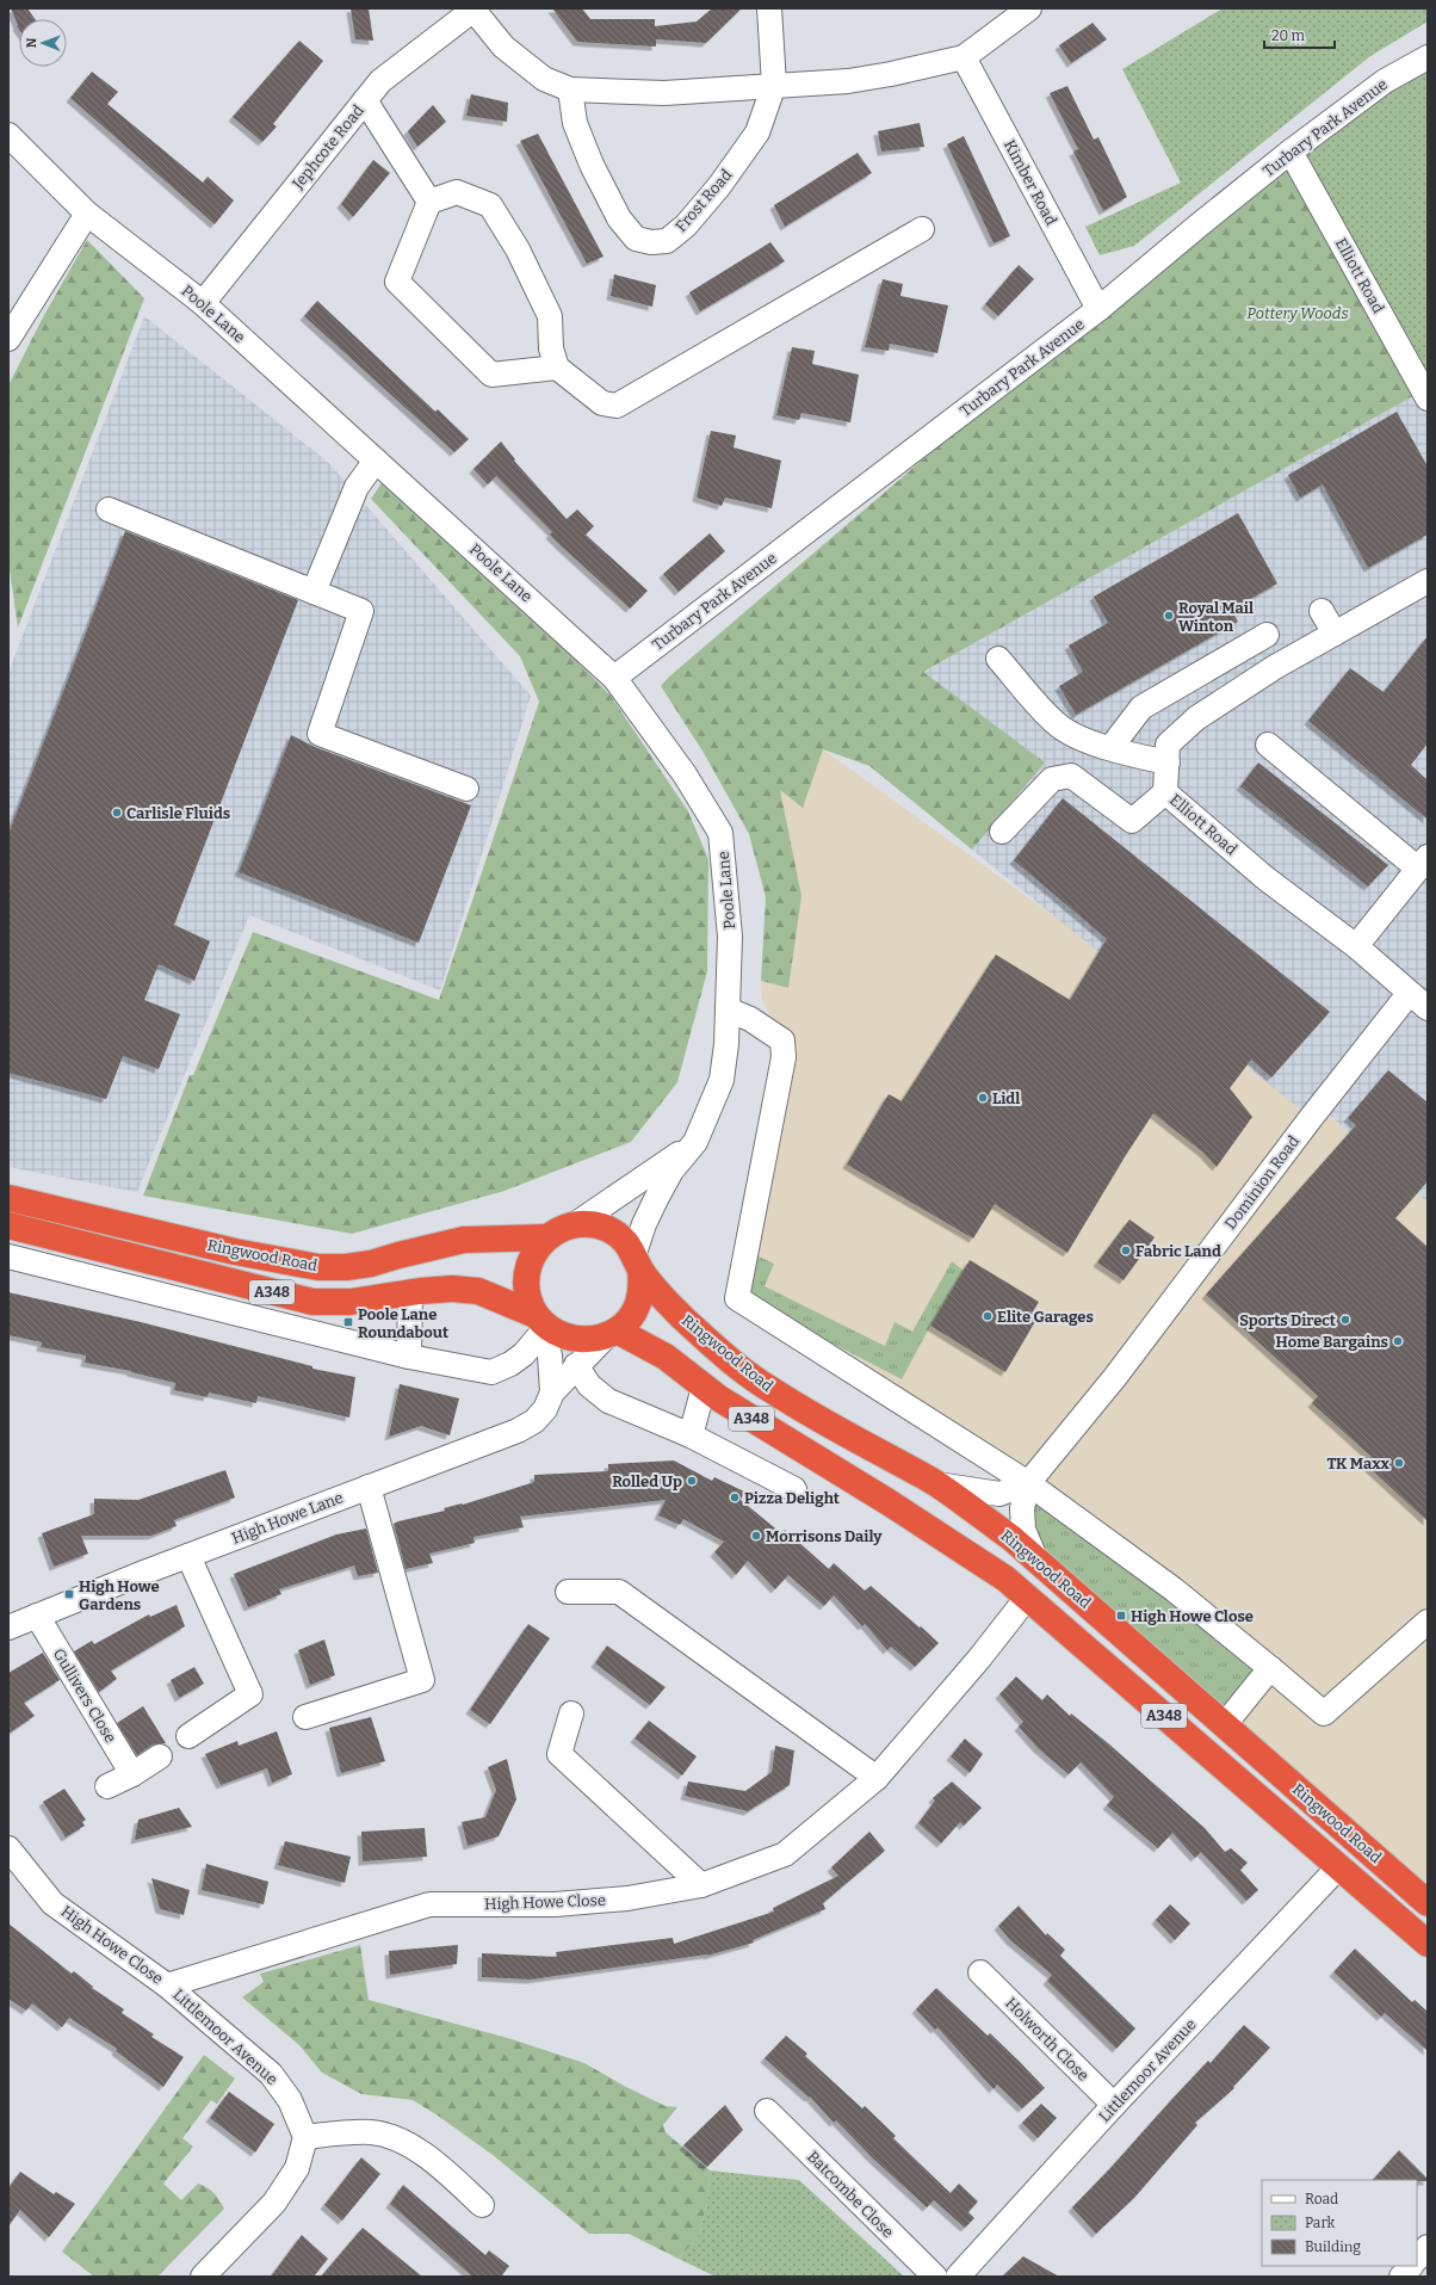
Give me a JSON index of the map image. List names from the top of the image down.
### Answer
{
  "streets": {
    "highway": ["Ringwood Road", "A348"],
    "street": [
      "Turbary Park Avenue",
      "Jephcote Road",
      "Kimber Road",
      "Frost Road",
      "Elliott Road",
      "Poole Lane",
      "Dominion Road",
      "High Howe Lane",
      "Gullivers Close",
      "High Howe Close",
      "Littlemoor Avenue",
      "Holworth Close",
      "Batcombe Close"
    ]
  },
  "crossings": [
    ["Turbary Park Avenue", "Kimber Road"],
    ["Turbary Park Avenue", "Elliott Road"],
    ["Turbary Park Avenue", "Poole Lane"],
    ["Jephcote Road", "Poole Lane"],
    ["Elliott Road", "Dominion Road"],
    ["Poole Lane", "Ringwood Road"],
    ["Poole Lane", "High Howe Lane"],
    ["Ringwood Road", "High Howe Lane"],
    ["Ringwood Road", "High Howe Close"],
    ["Ringwood Road", "Littlemoor Avenue"],
    ["High Howe Lane", "Gullivers Close"],
    ["High Howe Close", "Littlemoor Avenue"],
    ["Littlemoor Avenue", "Holworth Close"]
  ],
  "parks": ["Pottery Woods"],
  "places": {
    "other": [
      "Royal Mail Winton",
      "Carlisle Fluids",
      "Lidl",
      "Fabric Land",
      "Elite Garages",
      "Sports Direct",
      "Home Bargains",
      "TK Maxx",
      "Rolled Up",
      "Pizza Delight",
      "Morrisons Daily"
    ],
    "transit": ["Poole Lane Roundabout", "High Howe Gardens", "High Howe Close"]
  },
  "legend": ["Road", "Park", "Building"],
  "scale_bar": "20 m",
  "north": "left"
}
